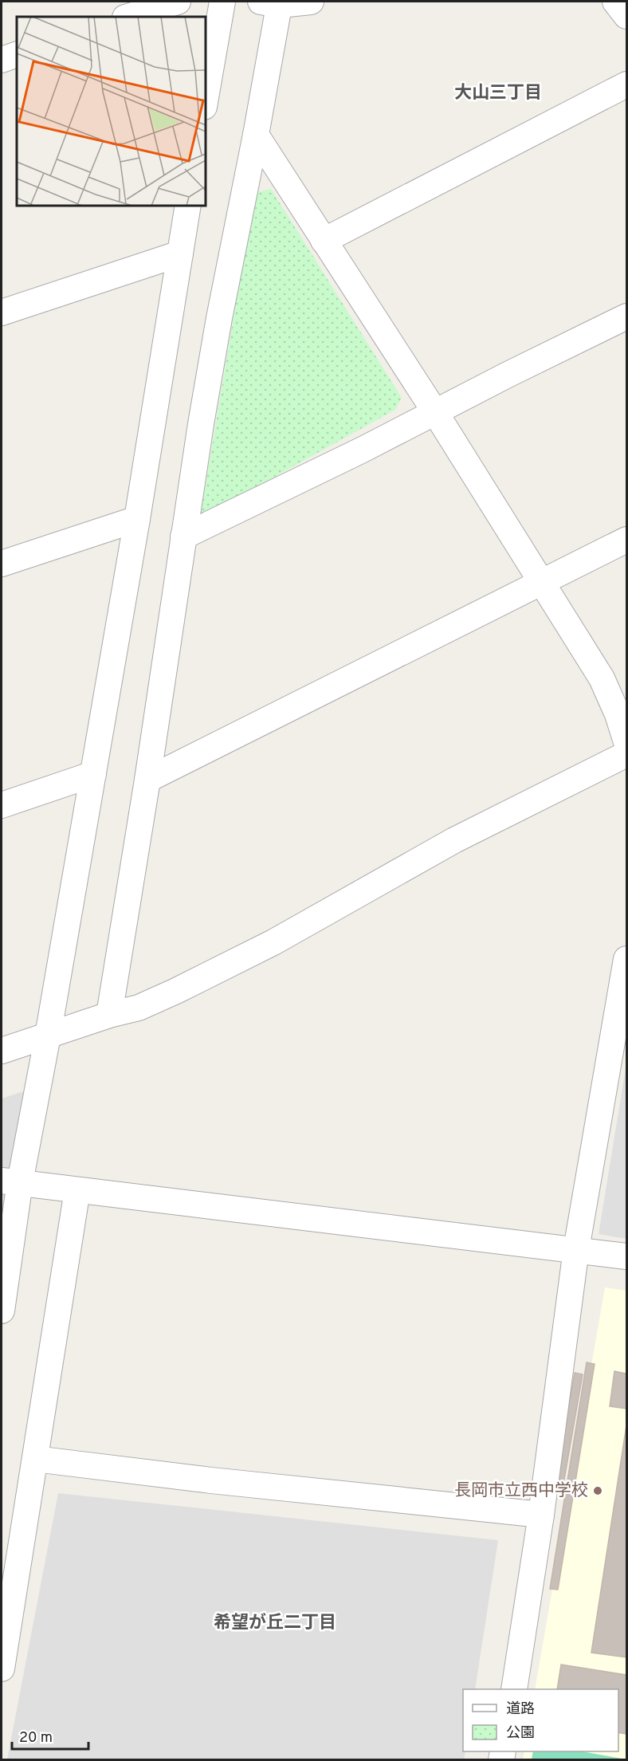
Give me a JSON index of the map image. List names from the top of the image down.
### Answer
{
  "districts": ["大山三丁目", "希望が丘二丁目"],
  "places": ["長岡市立西中学校"],
  "legend": ["道路", "公園"],
  "scale_bar": "20 m"
}
